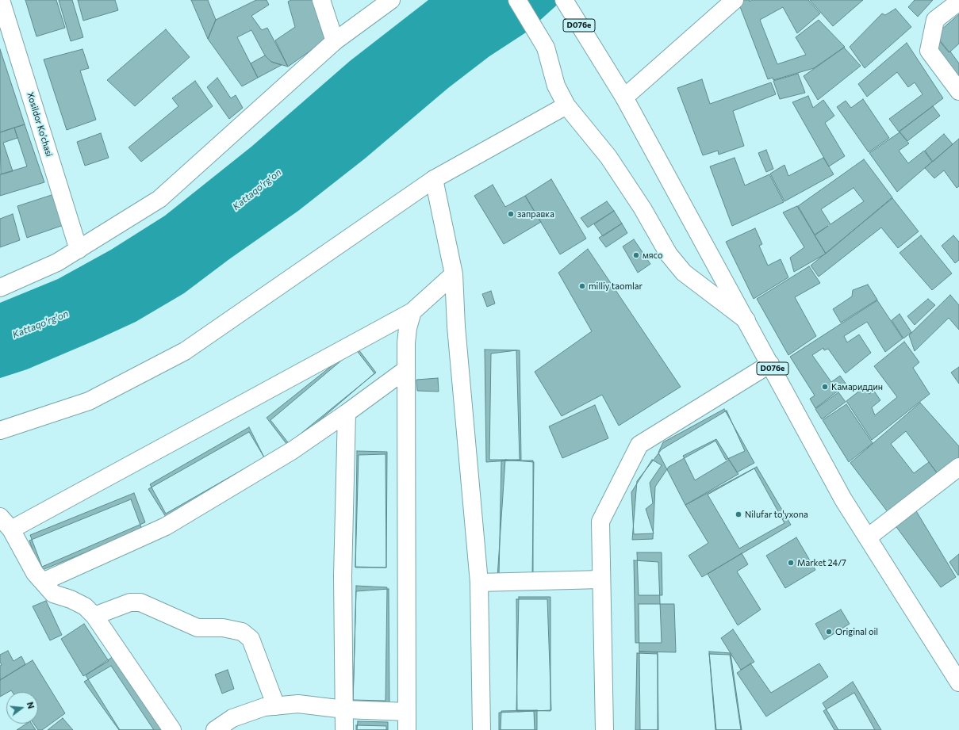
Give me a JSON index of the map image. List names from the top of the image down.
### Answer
{
  "streets": {
    "street": ["D076e", "Xosildor Ko’chasi"]
  },
  "water": ["Kattaqo'rg'on"],
  "places": [
    "заправка",
    "мясо",
    "milliy taomlar",
    "Камариддин",
    "Nilufar to'yxona",
    "Market 24/7",
    "Original oil"
  ],
  "north": "right"
}
